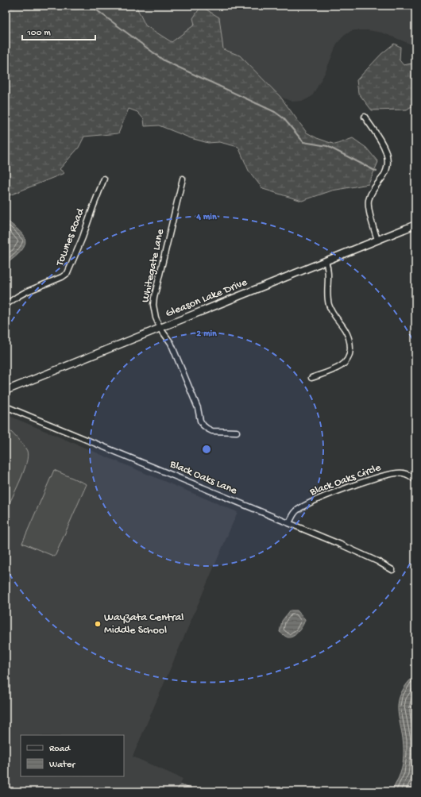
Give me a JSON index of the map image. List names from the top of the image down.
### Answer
{
  "streets": {
    "main road": ["Gleason Lake Drive"],
    "street": [
      "Townes Road",
      "Whitegate Lane",
      "Black Oaks Lane",
      "Black Oaks Circle"
    ]
  },
  "crossings": [
    ["Whitegate Lane", "Gleason Lake Drive"],
    ["Black Oaks Lane", "Black Oaks Circle"]
  ],
  "places": ["Wayzata Central Middle School"],
  "legend": ["Road", "Water"],
  "scale_bar": "100 m",
  "rings": ["4 min", "2 min"]
}
